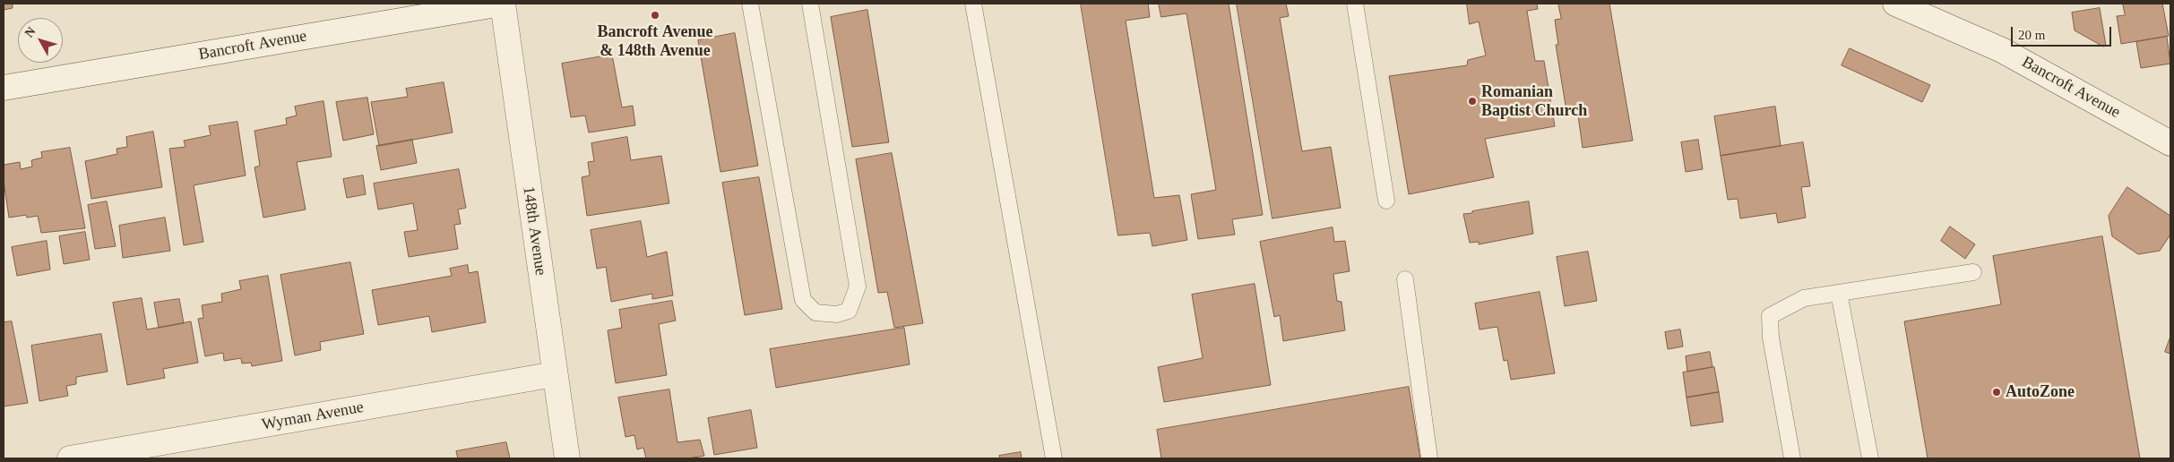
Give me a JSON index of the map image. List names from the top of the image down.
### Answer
{
  "streets": {
    "street": ["Bancroft Avenue", "148th Avenue", "Wyman Avenue"]
  },
  "crossings": [
    ["Bancroft Avenue", "148th Avenue"],
    ["148th Avenue", "Wyman Avenue"]
  ],
  "places": ["Bancroft Avenue & 148th Avenue", "Romanian Baptist Church", "AutoZone"],
  "scale_bar": "20 m",
  "north": "top left"
}
